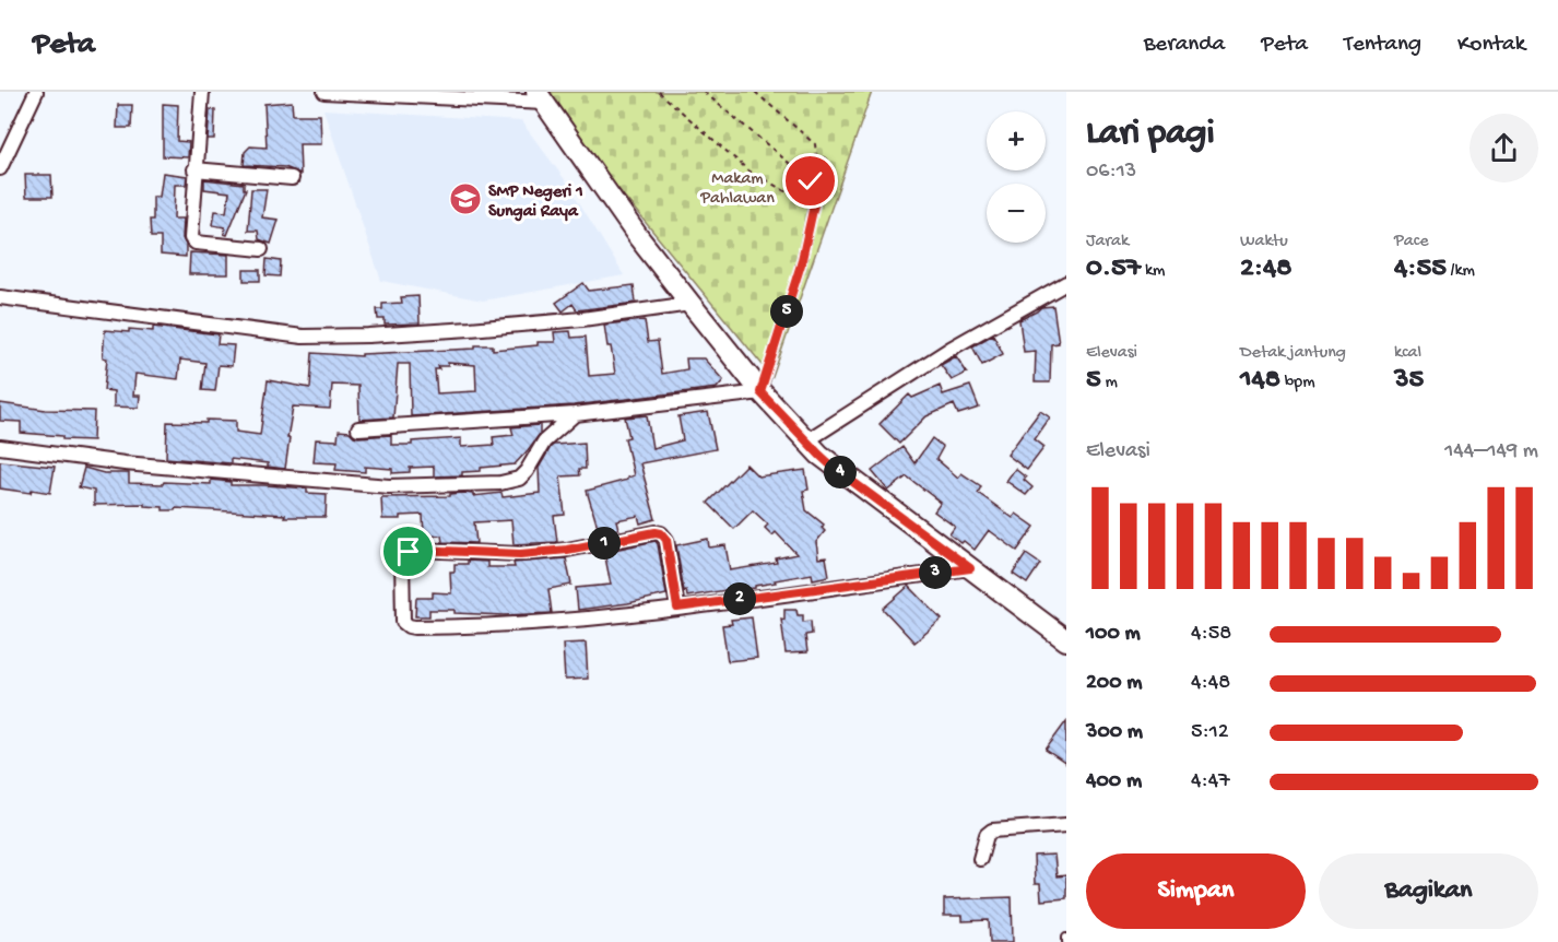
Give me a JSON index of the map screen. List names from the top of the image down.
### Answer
{
  "parks": ["Makam Pahlawan"],
  "places": {
    "school or university": ["SMP Negeri 1 Sungai Raya"]
  },
  "page": {
    "header": "Peta",
    "nav": [
      "Beranda",
      "Peta",
      "Tentang",
      "Kontak"
    ],
    "heading": ["Lari pagi", "06:13"],
    "map_buttons": ["+", "−"],
    "stats": [
      ["Jarak", "0.57 km"],
      ["Waktu", "2:48"],
      ["Pace", "4:55 /km"],
      ["Elevasi", "5 m"],
      ["Detak jantung", "148 bpm"],
      ["kcal", "35"]
    ],
    "pins": [
      "5",
      "4",
      "1",
      "3",
      "2"
    ],
    "chart": ["Elevasi", "144–149 m"],
    "list": [
      {
        "name": "100 m",
        "note": "4:58"
      },
      {
        "name": "200 m",
        "note": "4:48"
      },
      {
        "name": "300 m",
        "note": "5:12"
      },
      {
        "name": "400 m",
        "note": "4:47"
      }
    ],
    "buttons": ["Simpan", "Bagikan"]
  }
}
